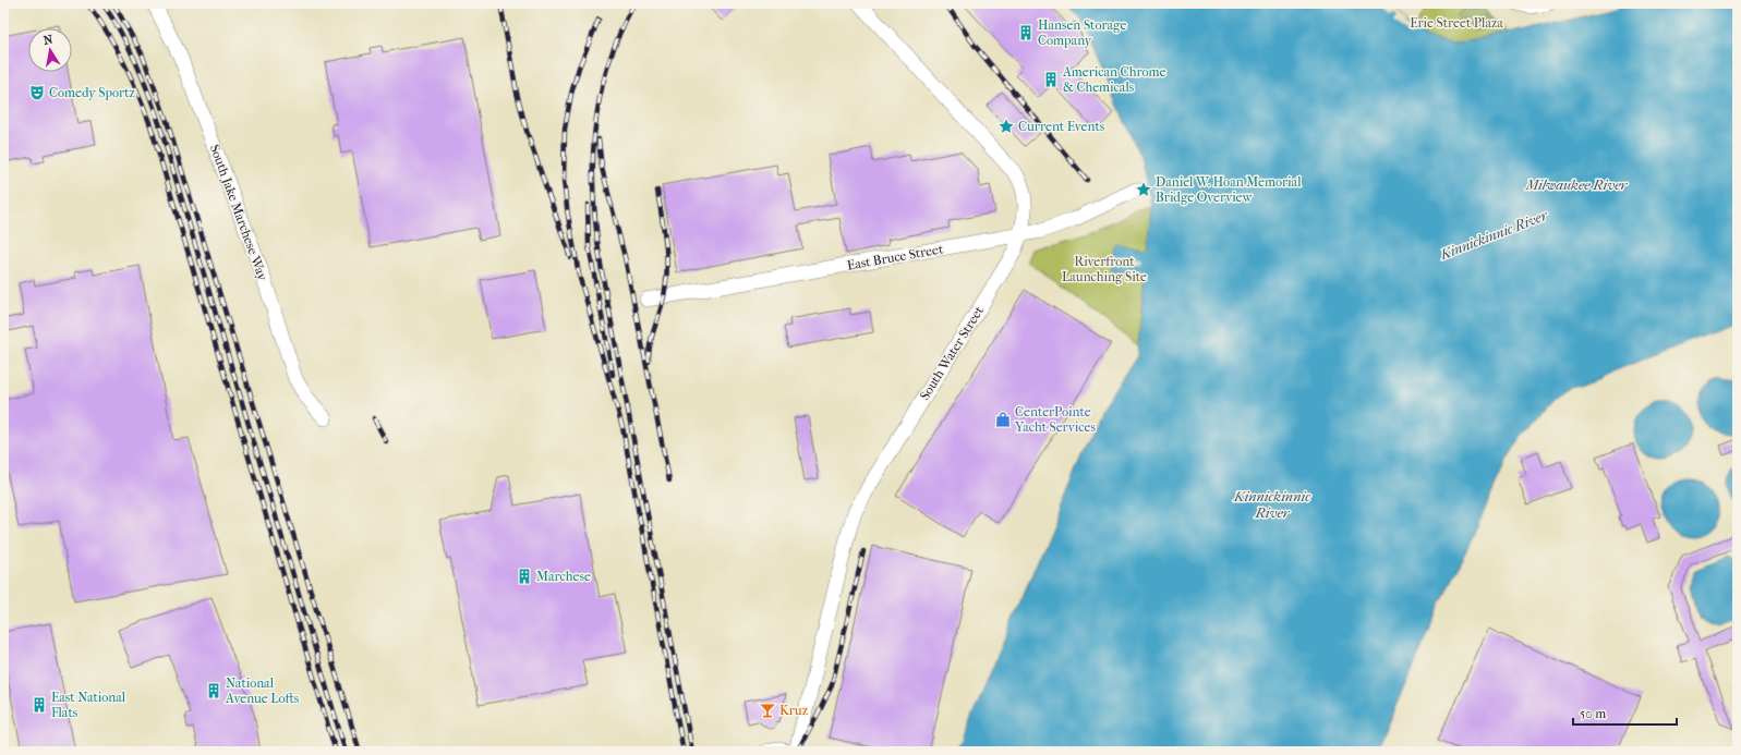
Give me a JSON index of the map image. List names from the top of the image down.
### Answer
{
  "streets": {
    "street": ["South Jake Marchese Way", "East Bruce Street", "South Water Street"]
  },
  "crossings": [
    ["East Bruce Street", "South Water Street"]
  ],
  "water": ["Milwaukee River", "Kinnickinnic River"],
  "parks": ["Erie Street Plaza", "Riverfront Launching Site"],
  "places": {
    "building": [
      "Hansen Storage Company",
      "American Chrome & Chemicals",
      "Marchese",
      "National Avenue Lofts",
      "East National Flats"
    ],
    "theatre": ["Comedy Sportz"],
    "place": ["Current Events", "Daniel W. Hoan Memorial Bridge Overview"],
    "shop": ["CenterPointe Yacht Services"],
    "bar": ["Kruz"]
  },
  "scale_bar": "50 m",
  "north": "top"
}
